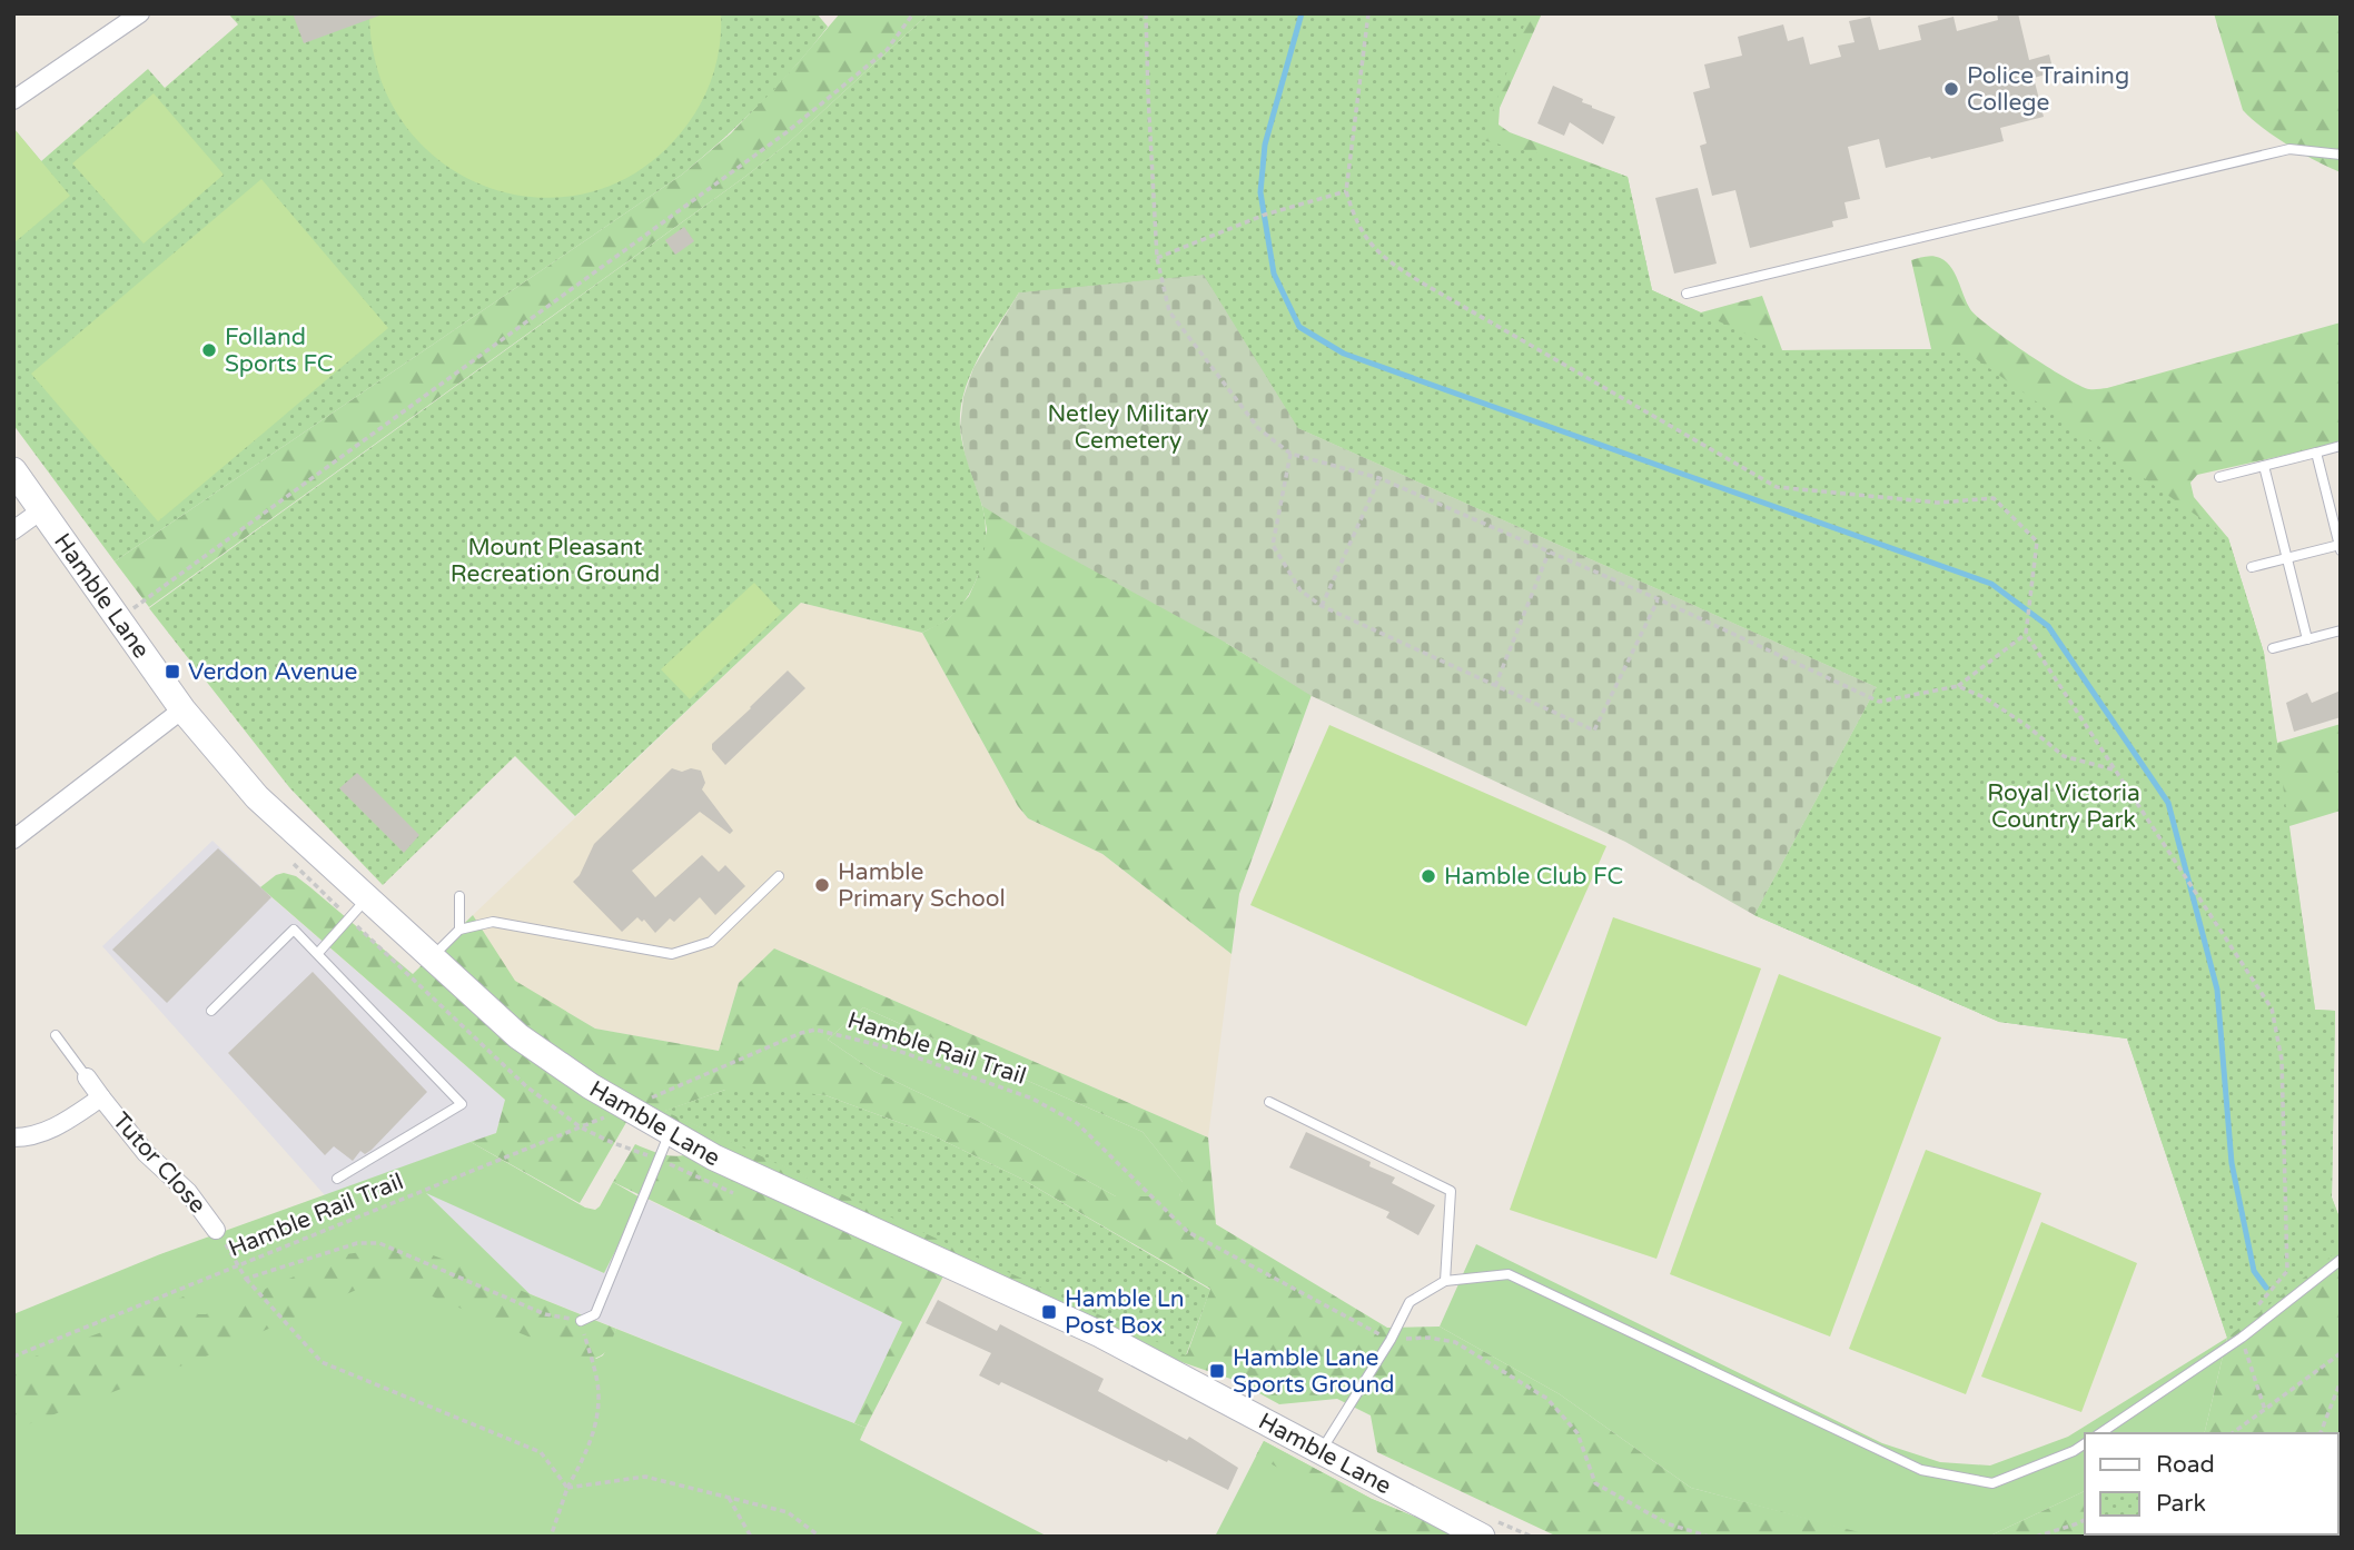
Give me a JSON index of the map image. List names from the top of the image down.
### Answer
{
  "streets": {
    "main road": ["Hamble Lane"],
    "street": ["Tutor Close"],
    "path": ["Hamble Rail Trail"]
  },
  "crossings": [
    ["Hamble Lane", "Hamble Rail Trail"]
  ],
  "parks": ["Netley Military Cemetery", "Mount Pleasant Recreation Ground", "Royal Victoria Country Park"],
  "places": {
    "other": [
      "Police Training College",
      "Folland Sports FC",
      "Hamble Club FC",
      "Hamble Primary School"
    ],
    "transit": ["Verdon Avenue", "Hamble Ln Post Box", "Hamble Lane Sports Ground"]
  },
  "legend": ["Road", "Park"]
}
